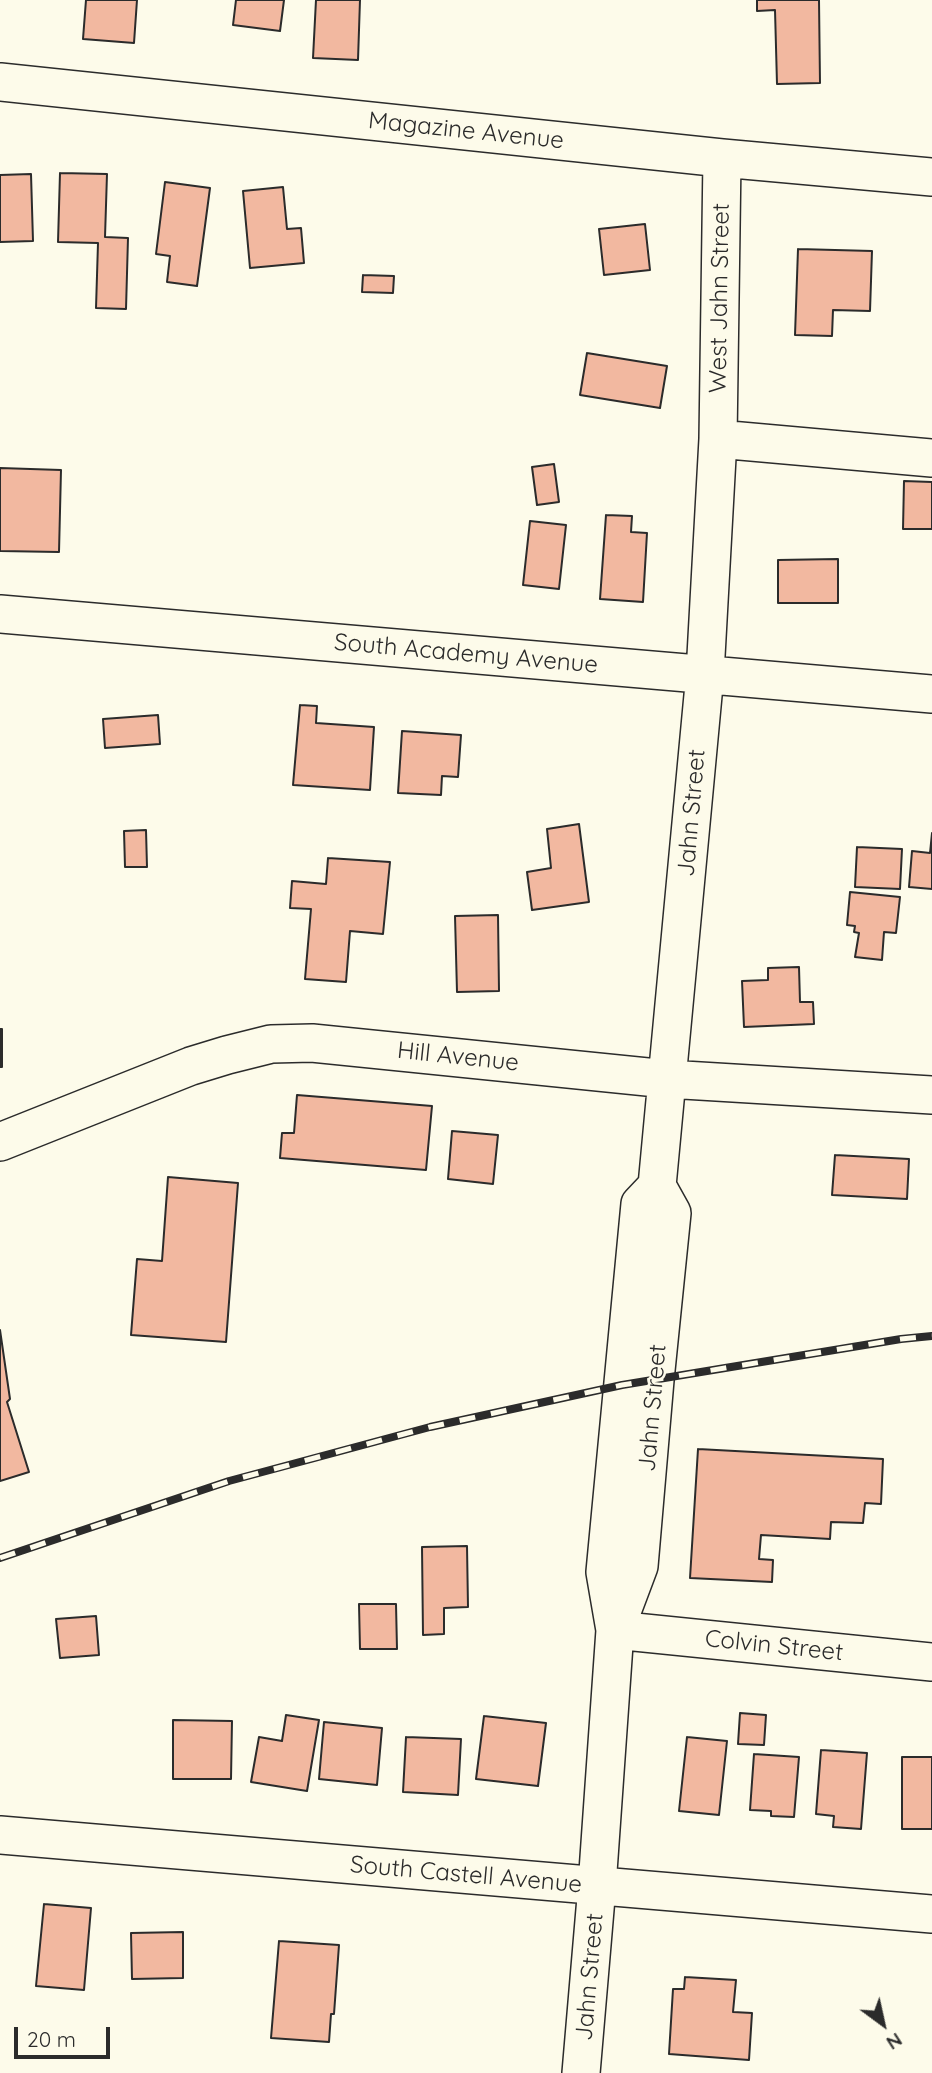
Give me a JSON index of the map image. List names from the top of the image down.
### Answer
{
  "streets": {
    "street": [
      "Magazine Avenue",
      "West Jahn Street",
      "South Academy Avenue",
      "Jahn Street",
      "Hill Avenue",
      "Colvin Street",
      "South Castell Avenue"
    ]
  },
  "crossings": [
    ["Magazine Avenue", "West Jahn Street"],
    ["West Jahn Street", "Jahn Street"],
    ["South Academy Avenue", "Jahn Street"],
    ["Jahn Street", "Hill Avenue"],
    ["Jahn Street", "Colvin Street"],
    ["Jahn Street", "South Castell Avenue"]
  ],
  "scale_bar": "20 m",
  "north": "bottom right"
}
